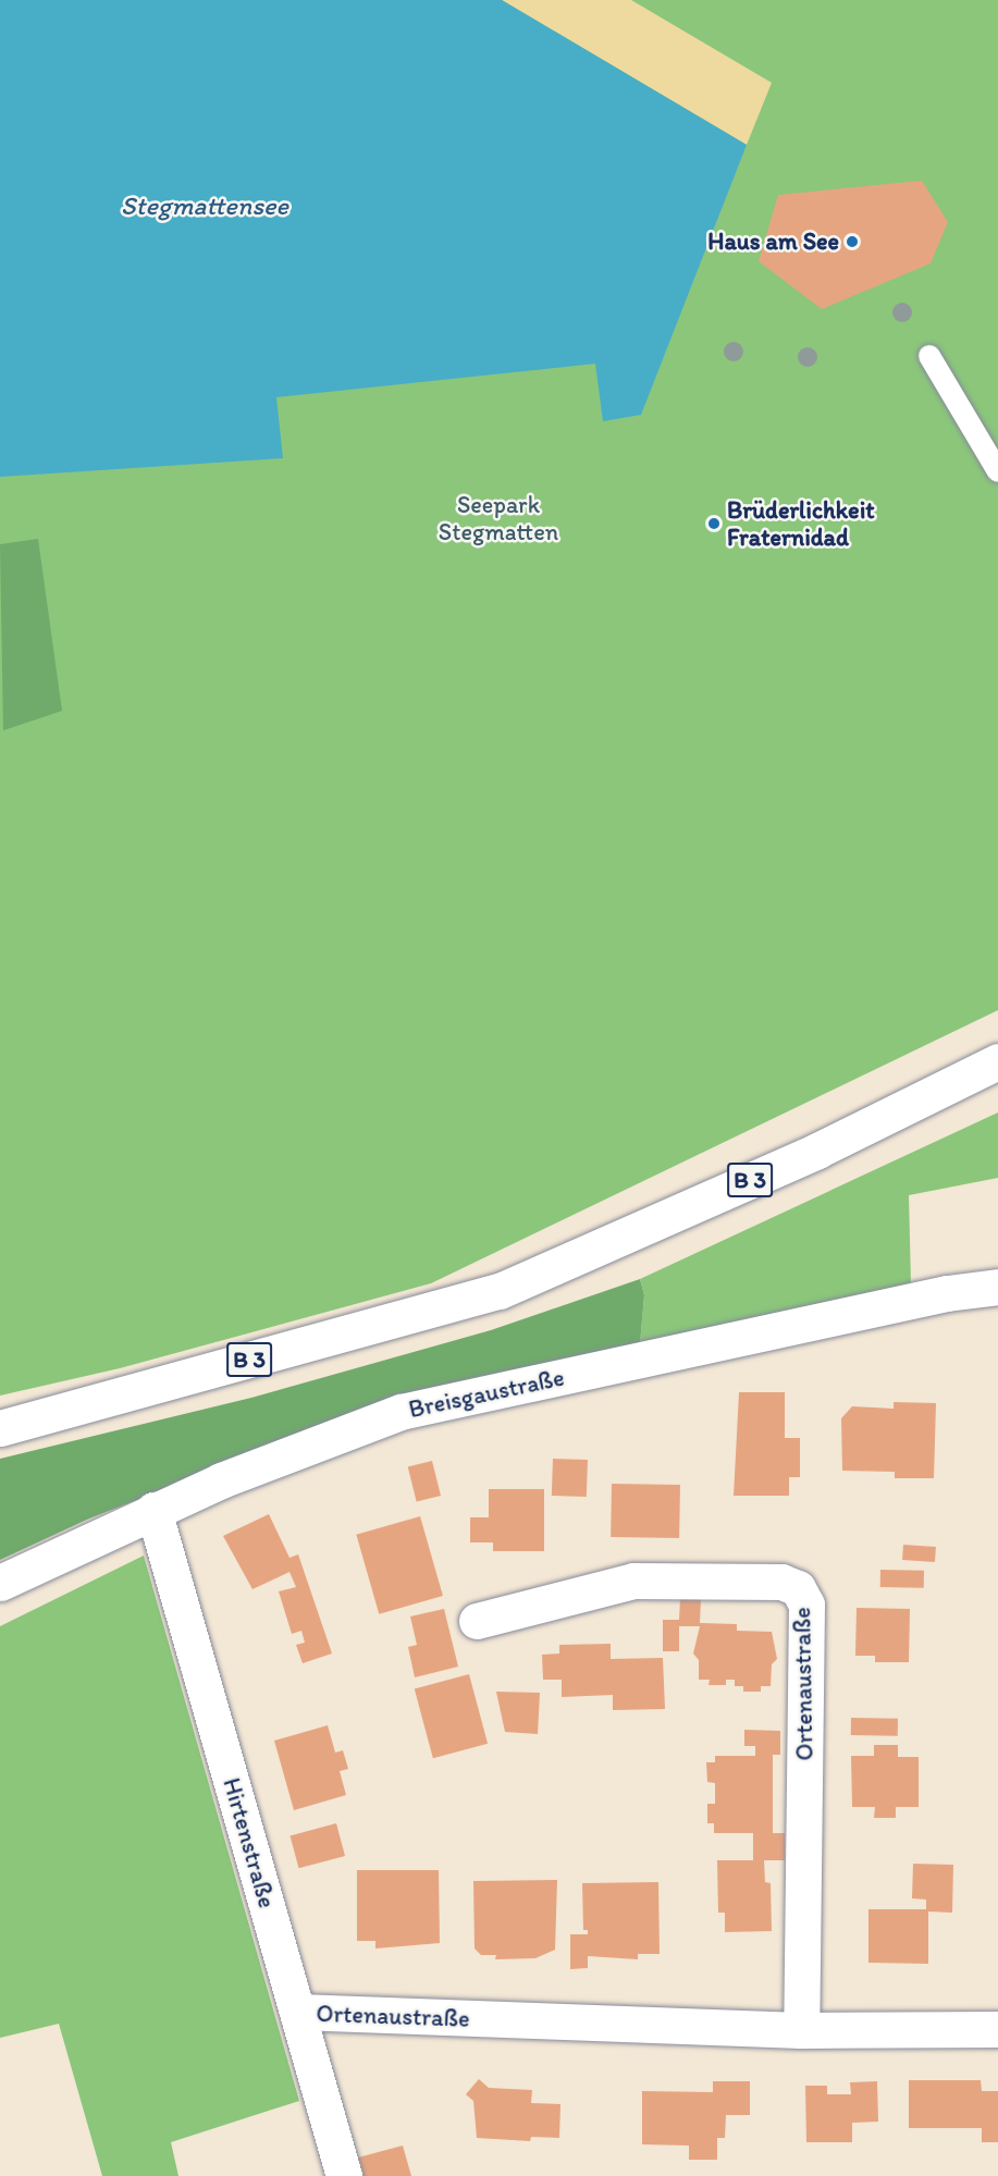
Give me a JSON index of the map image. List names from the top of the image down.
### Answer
{
  "streets": {
    "street": [
      "B 3",
      "Breisgaustraße",
      "Ortenaustraße",
      "Hirtenstraße"
    ]
  },
  "crossings": [
    ["Breisgaustraße", "Hirtenstraße"],
    ["Ortenaustraße", "Hirtenstraße"]
  ],
  "water": ["Stegmattensee"],
  "parks": ["Seepark Stegmatten"],
  "places": ["Haus am See", "Brüderlichkeit Fraternidad"]
}
